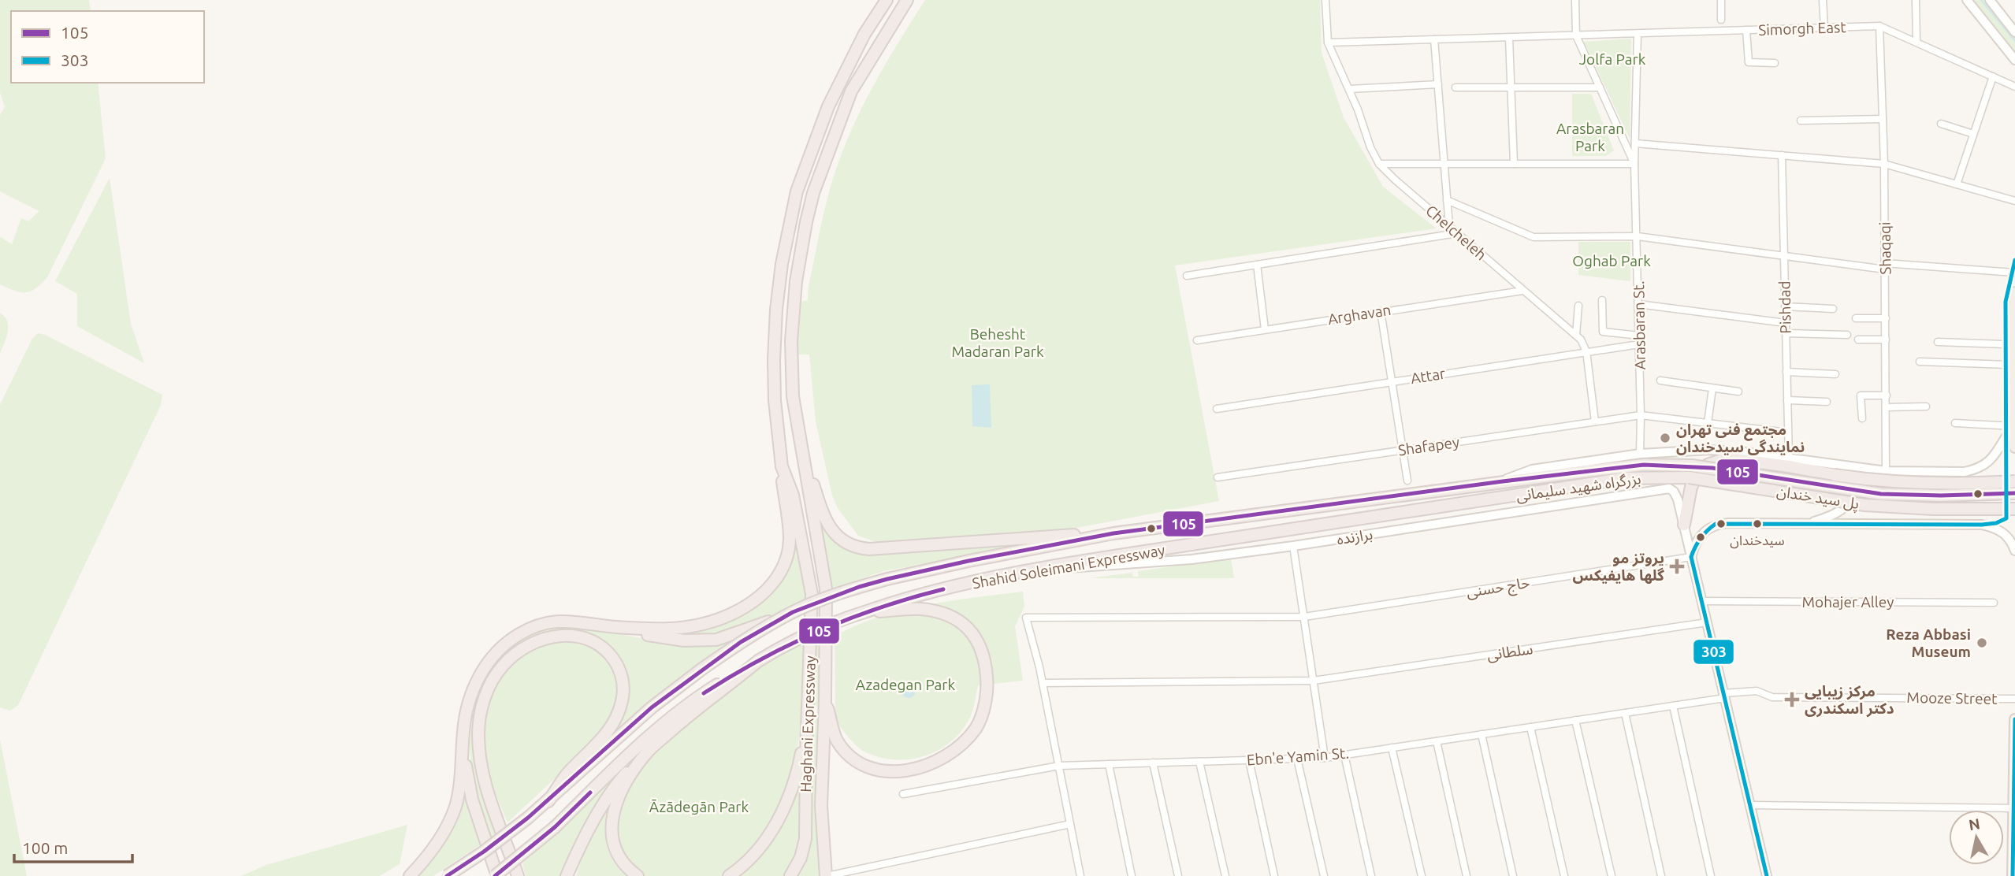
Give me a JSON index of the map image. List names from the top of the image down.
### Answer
{
  "streets": {
    "highway": [
      "بزرگراه شهید سلیمانی",
      "پل سید خندان",
      "Shahid Soleimani Expressway",
      "Haghani Expressway"
    ],
    "main road": ["برازنده"],
    "street": [
      "Simorgh East",
      "Chelcheleh",
      "Shaqaqi",
      "Pishdad",
      "Arghavan",
      "Arasbaran St.",
      "Attar",
      "Shafapey",
      "حاج حسنی",
      "Mohajer Alley",
      "سلطانی",
      "Mooze Street",
      "Ebn'e Yamin St."
    ]
  },
  "crossings": [
    ["Simorgh East", "Chelcheleh"],
    ["Simorgh East", "Shaqaqi"],
    ["Simorgh East", "Arasbaran St."],
    ["Chelcheleh", "Arghavan"],
    ["Chelcheleh", "Attar"],
    ["Chelcheleh", "Shafapey"],
    ["Pishdad", "Shafapey"],
    ["Arasbaran St.", "Attar"],
    ["Arasbaran St.", "Shafapey"],
    ["بزرگراه شهید سلیمانی", "پل سید خندان"],
    ["بزرگراه شهید سلیمانی", "برازنده"],
    ["بزرگراه شهید سلیمانی", "Shahid Soleimani Expressway"],
    ["برازنده", "Shahid Soleimani Expressway"],
    ["حاج حسنی", "سلطانی"],
    ["Mooze Street", "Ebn'e Yamin St."]
  ],
  "parks": [
    "Jolfa Park",
    "Arasbaran Park",
    "Oghab Park",
    "Behesht Madaran Park",
    "Azadegan Park",
    "Āzādegān Park"
  ],
  "places": {
    "other": ["مجتمع فنی تهران نمایندگی سیدخندان", "سیدخندان", "Reza Abbasi Museum"],
    "health": ["پروتز مو گلها هایفیکس", "مرکز زیبایی دکتر اسکندری"]
  },
  "lines": ["transit line 303", "transit line 105"],
  "legend": ["105", "303"],
  "scale_bar": "100 m",
  "north": "top"
}
